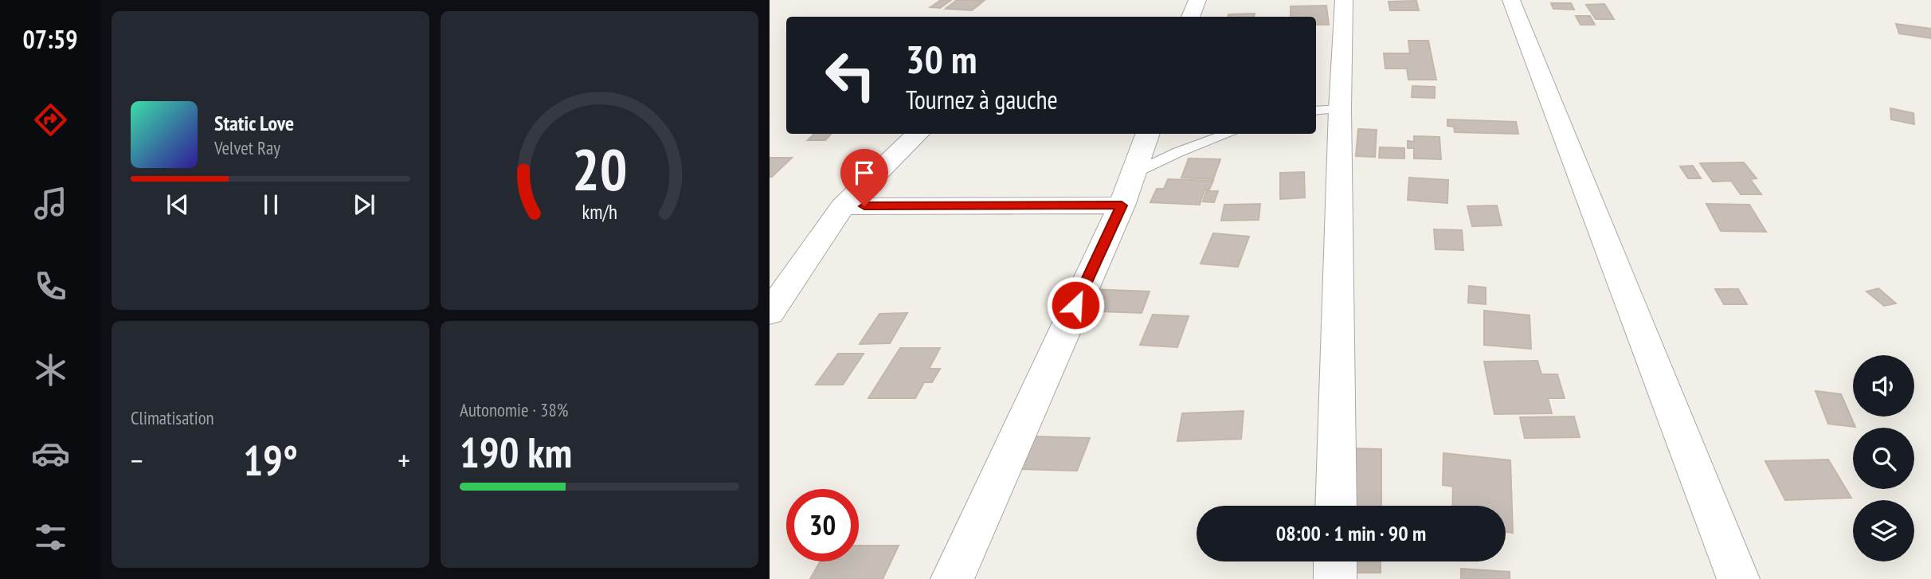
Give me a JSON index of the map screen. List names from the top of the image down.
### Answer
{
  "page": {
    "tabs": "07:59",
    "turn": ["30 m", "Tournez à gauche"],
    "song": ["Static Love", "Velvet Ray"],
    "tile": [
      "Climatisation",
      ["Autonomie · 38%", "190 km"]
    ],
    "heat": ["−", "19°", "+"],
    "limit": "30",
    "trip": "08:00 · 1 min · 90 m",
    "gauge": ["20", "km/h"]
  }
}
